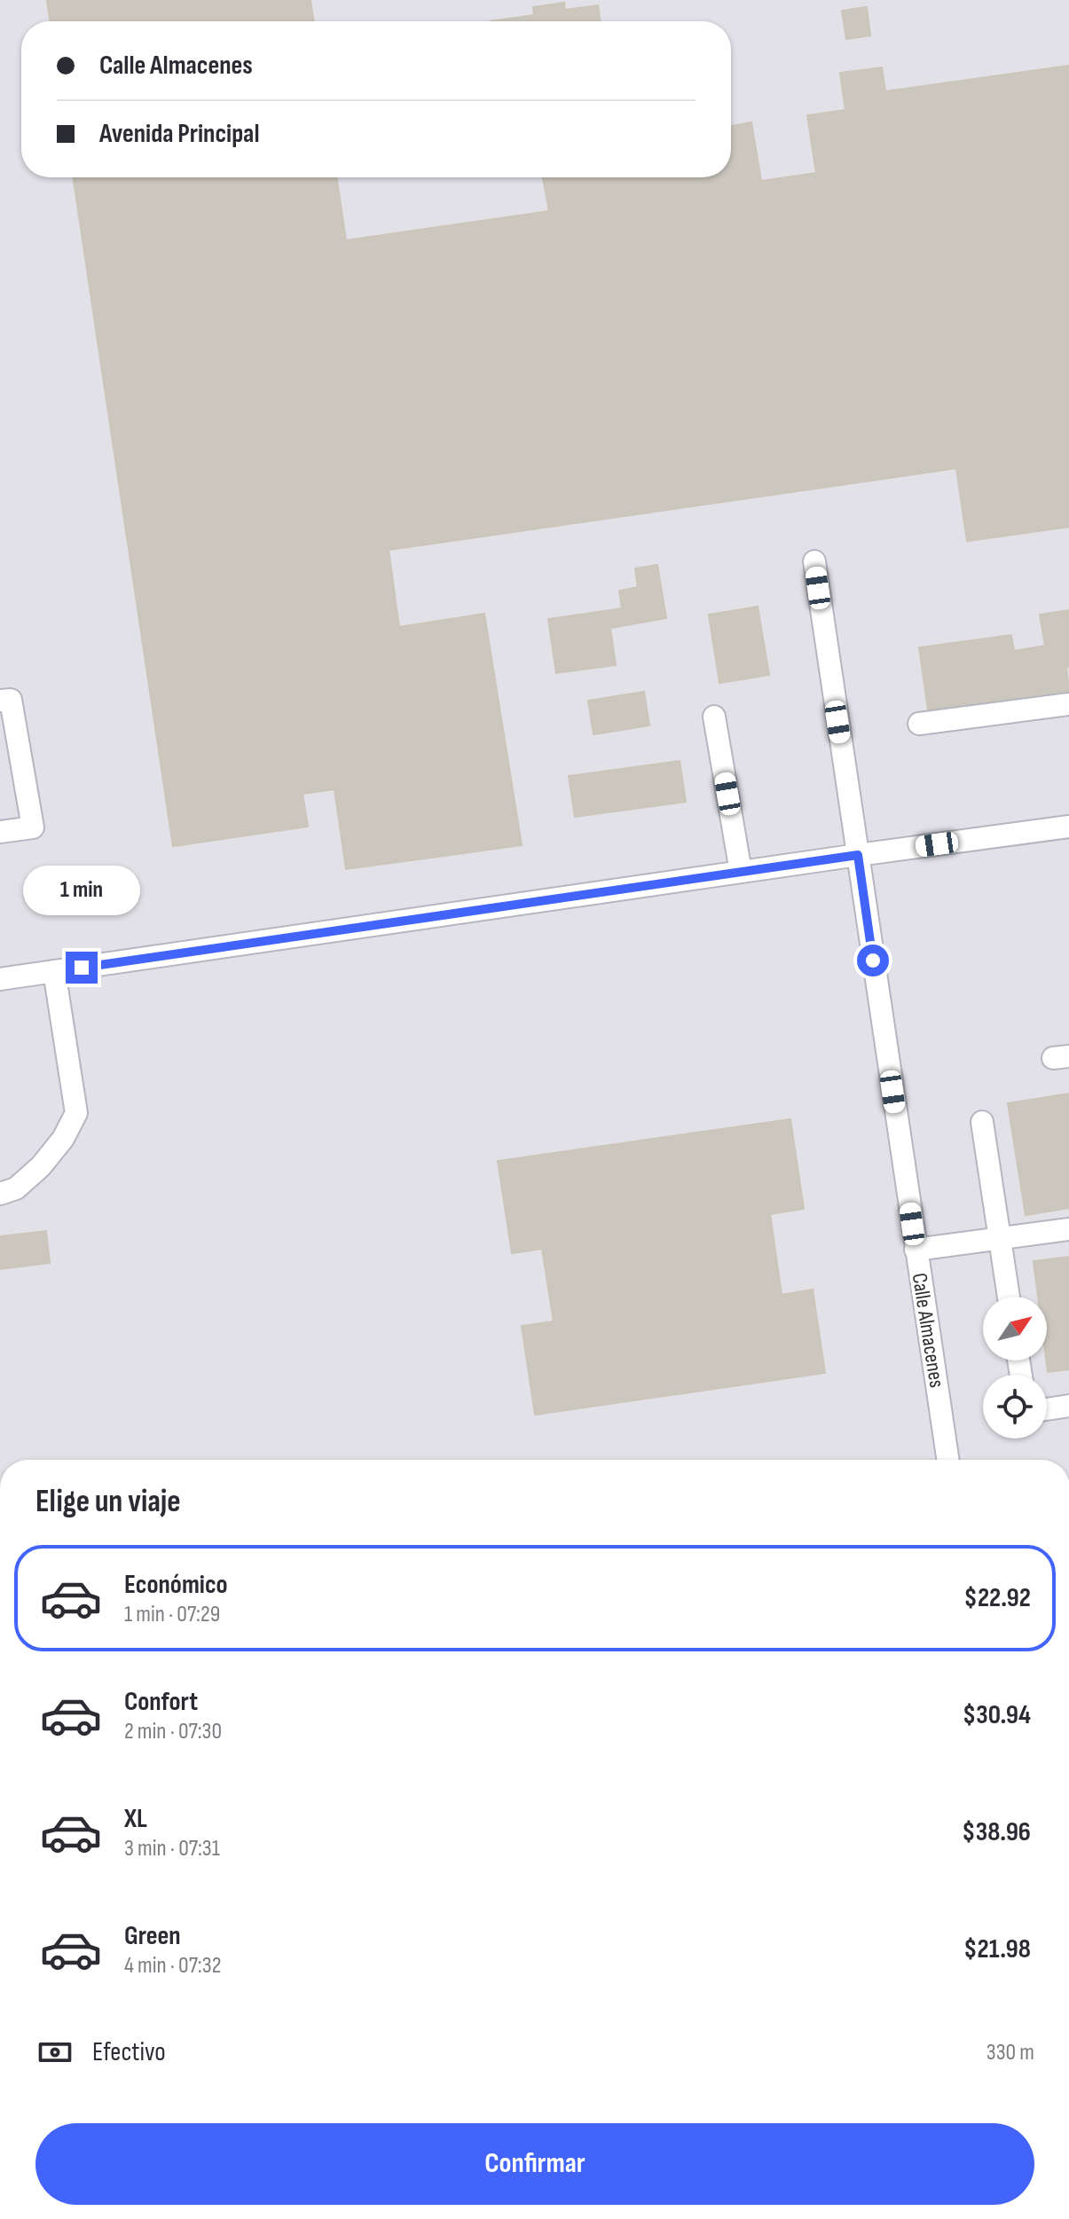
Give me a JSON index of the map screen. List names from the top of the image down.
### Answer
{
  "streets": {
    "street": ["Calle Almacenes"]
  },
  "north": "top right",
  "page": {
    "banner": ["Calle Almacenes", "Avenida Principal"],
    "bubble": "1 min",
    "heading": "Elige un viaje",
    "list": [
      {
        "name": "Económico",
        "note": "1 min · 07:29",
        "value": "$22.92"
      },
      {
        "name": "Confort",
        "note": "2 min · 07:30",
        "value": "$30.94"
      },
      {
        "name": "XL",
        "note": "3 min · 07:31",
        "value": "$38.96"
      },
      {
        "name": "Green",
        "note": "4 min · 07:32",
        "value": "$21.98"
      }
    ],
    "pay": ["Efectivo", "330 m"],
    "buttons": "Confirmar"
  }
}
